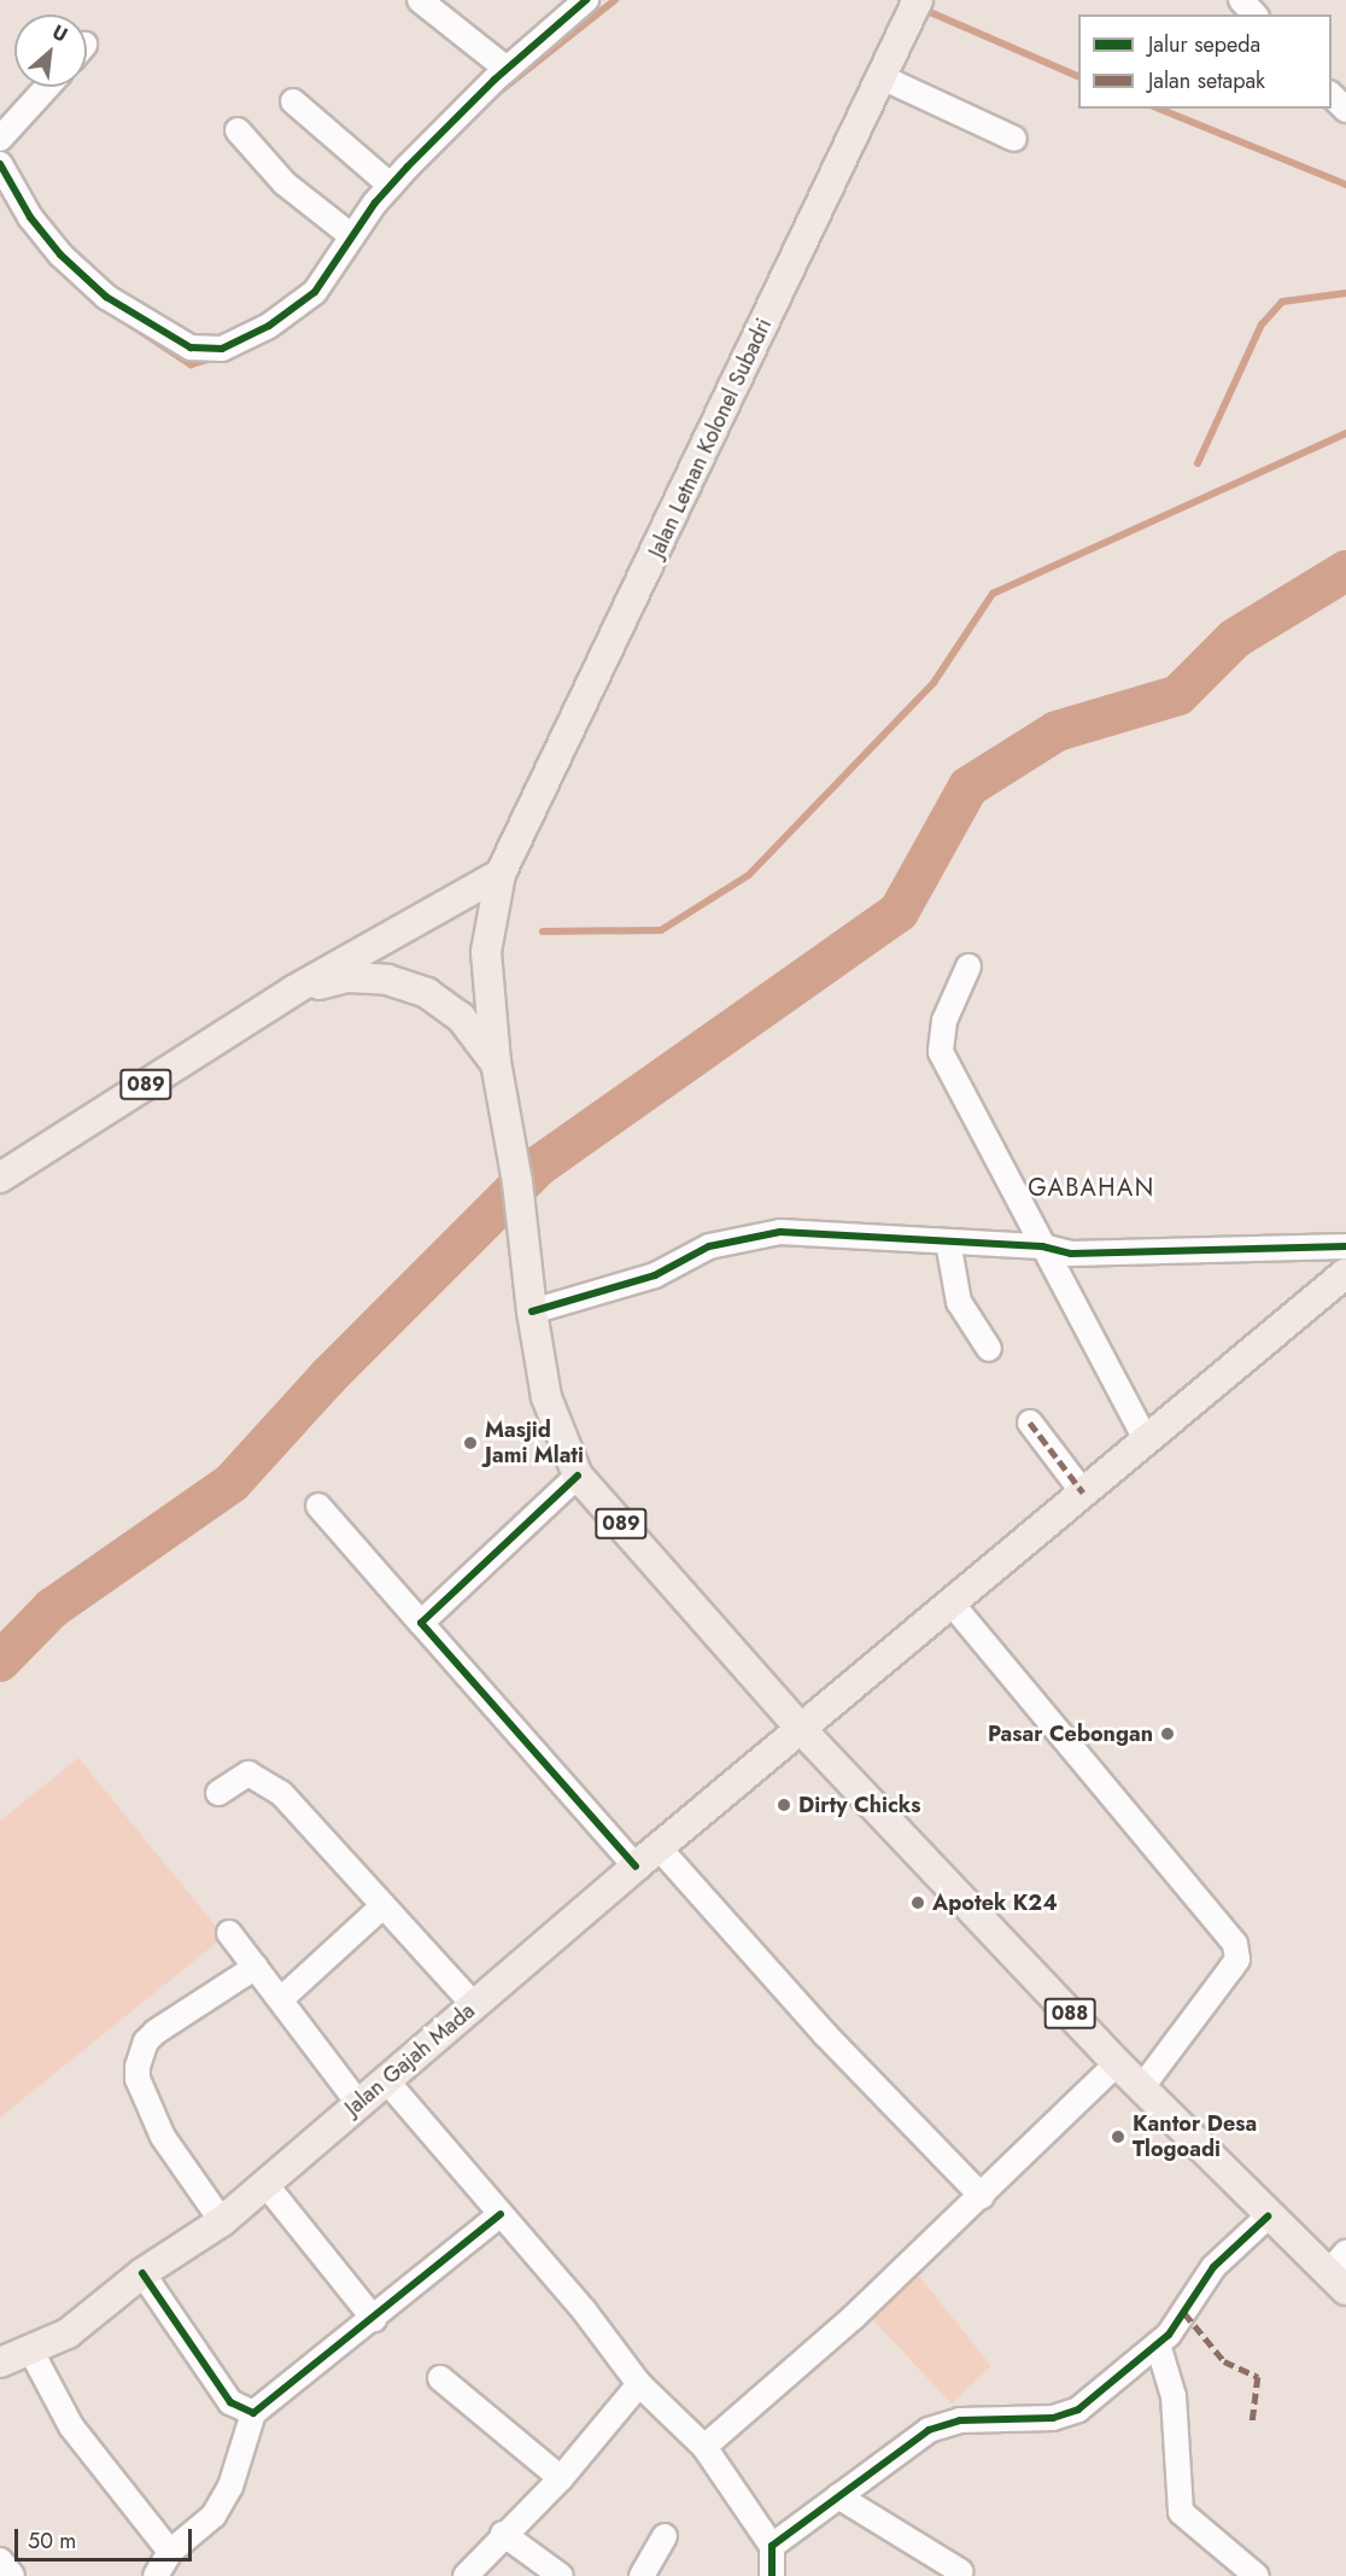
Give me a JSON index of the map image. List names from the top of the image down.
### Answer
{
  "streets": {
    "main road": [
      "Jalan Letnan Kolonel Subadri",
      "089",
      "088",
      "Jalan Gajah Mada"
    ]
  },
  "crossings": [
    ["Jalan Letnan Kolonel Subadri", "089"],
    ["089", "088"],
    ["089", "Jalan Gajah Mada"],
    ["088", "Jalan Gajah Mada"]
  ],
  "districts": ["GABAHAN"],
  "places": [
    "Masjid Jami Mlati",
    "Pasar Cebongan",
    "Dirty Chicks",
    "Apotek K24",
    "Kantor Desa Tlogoadi"
  ],
  "legend": ["Jalur sepeda", "Jalan setapak"],
  "scale_bar": "50 m",
  "north": "top right"
}
